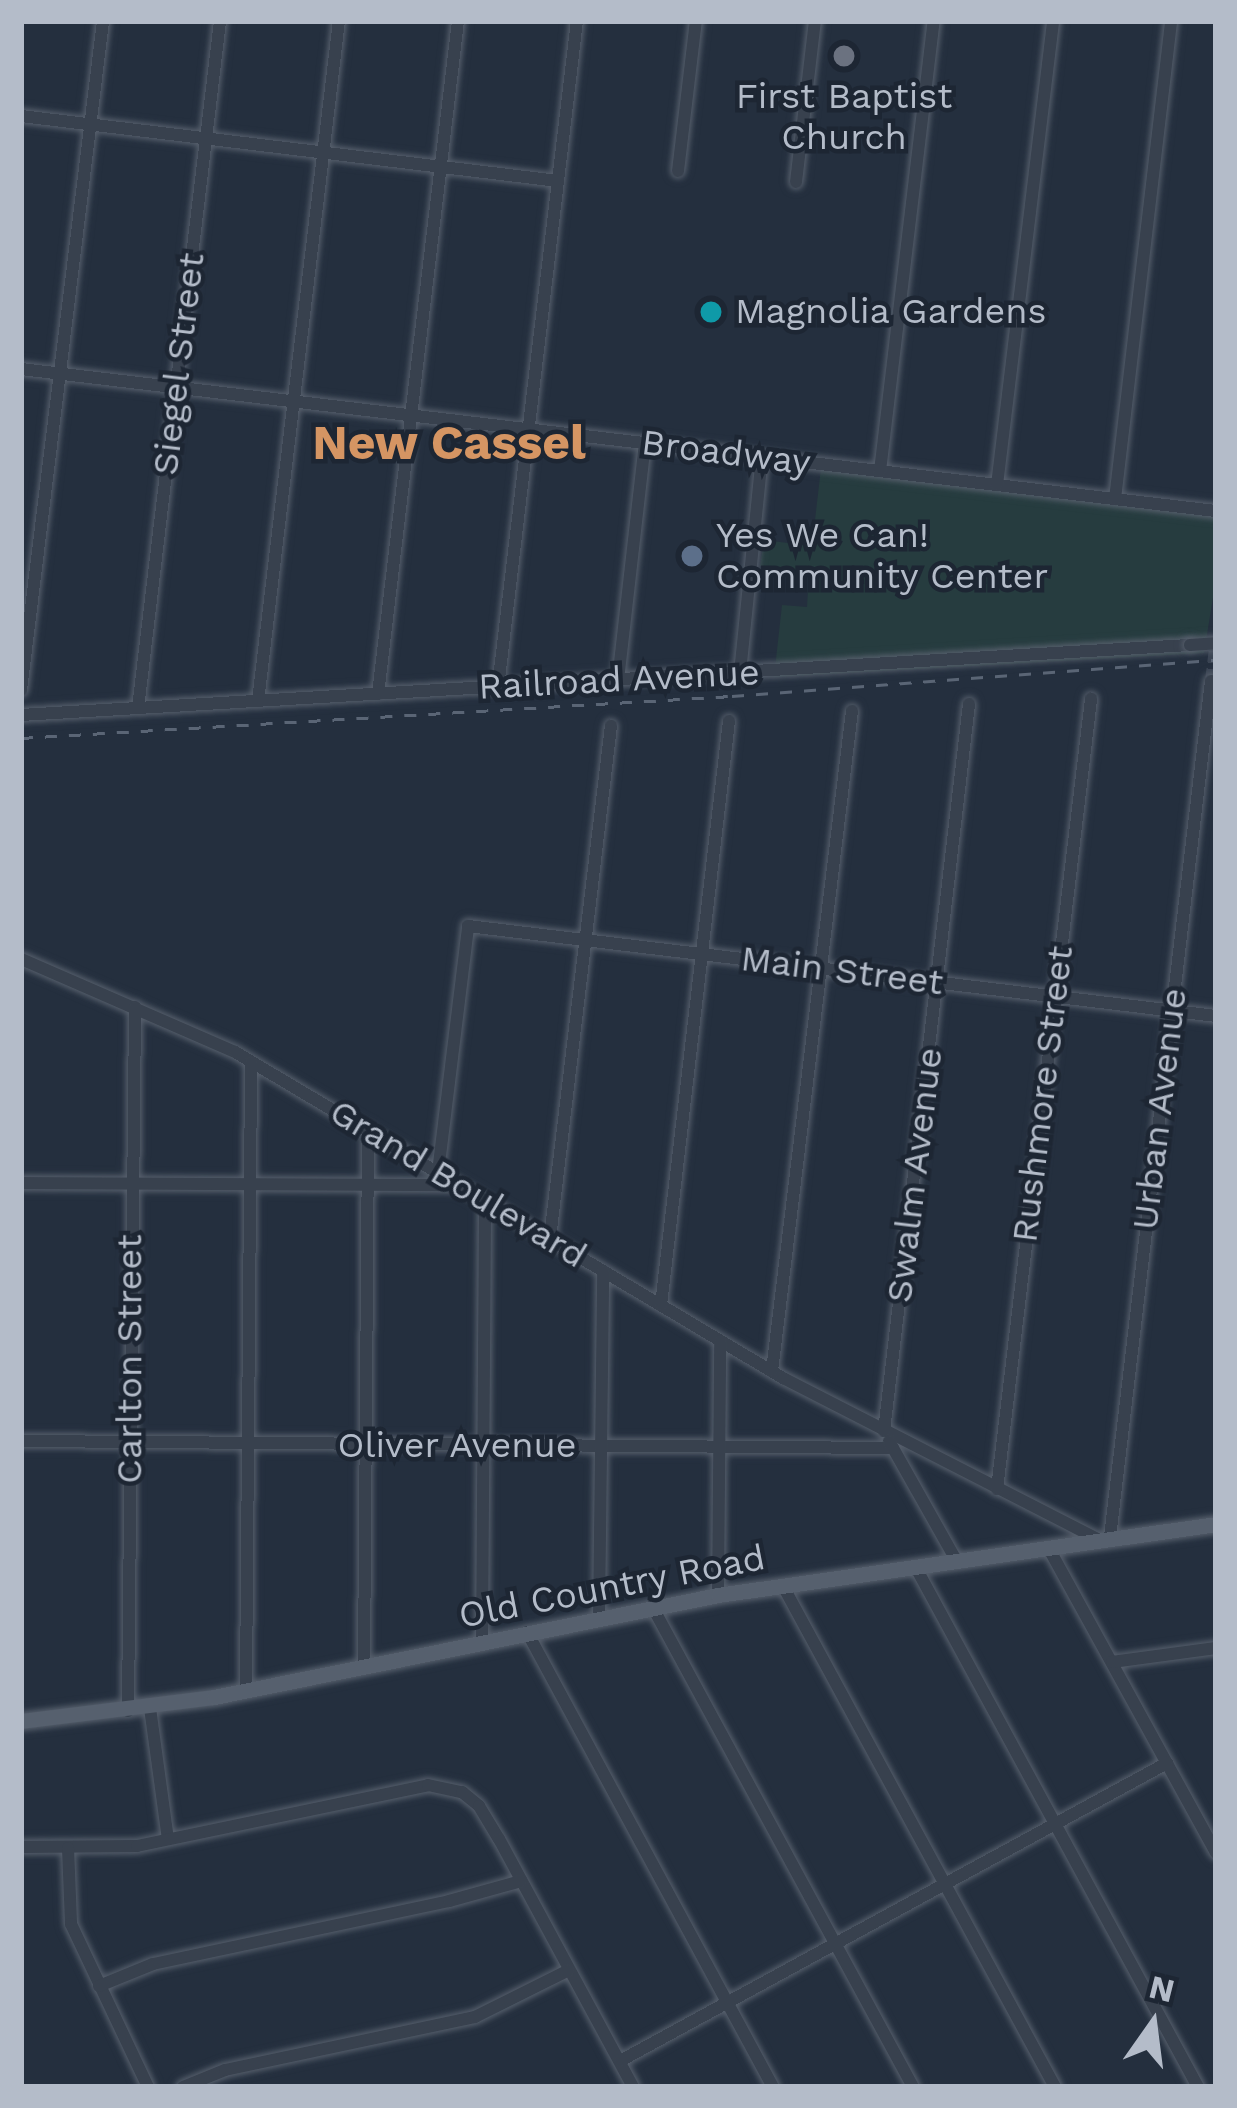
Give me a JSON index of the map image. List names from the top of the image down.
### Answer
{
  "streets": {
    "main road": ["Old Country Road"],
    "street": [
      "Siegel Street",
      "Broadway",
      "Railroad Avenue",
      "Main Street",
      "Rushmore Street",
      "Urban Avenue",
      "Swalm Avenue",
      "Grand Boulevard",
      "Carlton Street",
      "Oliver Avenue"
    ]
  },
  "crossings": [
    ["Siegel Street", "Broadway"],
    ["Siegel Street", "Railroad Avenue"],
    ["Main Street", "Rushmore Street"],
    ["Main Street", "Urban Avenue"],
    ["Main Street", "Swalm Avenue"],
    ["Main Street", "Grand Boulevard"],
    ["Rushmore Street", "Grand Boulevard"],
    ["Urban Avenue", "Grand Boulevard"],
    ["Urban Avenue", "Old Country Road"],
    ["Swalm Avenue", "Grand Boulevard"],
    ["Grand Boulevard", "Carlton Street"],
    ["Grand Boulevard", "Old Country Road"],
    ["Carlton Street", "Oliver Avenue"],
    ["Carlton Street", "Old Country Road"]
  ],
  "districts": ["New Cassel"],
  "places": ["First Baptist Church", "Magnolia Gardens", "Yes We Can! Community Center"],
  "north": "top"
}
